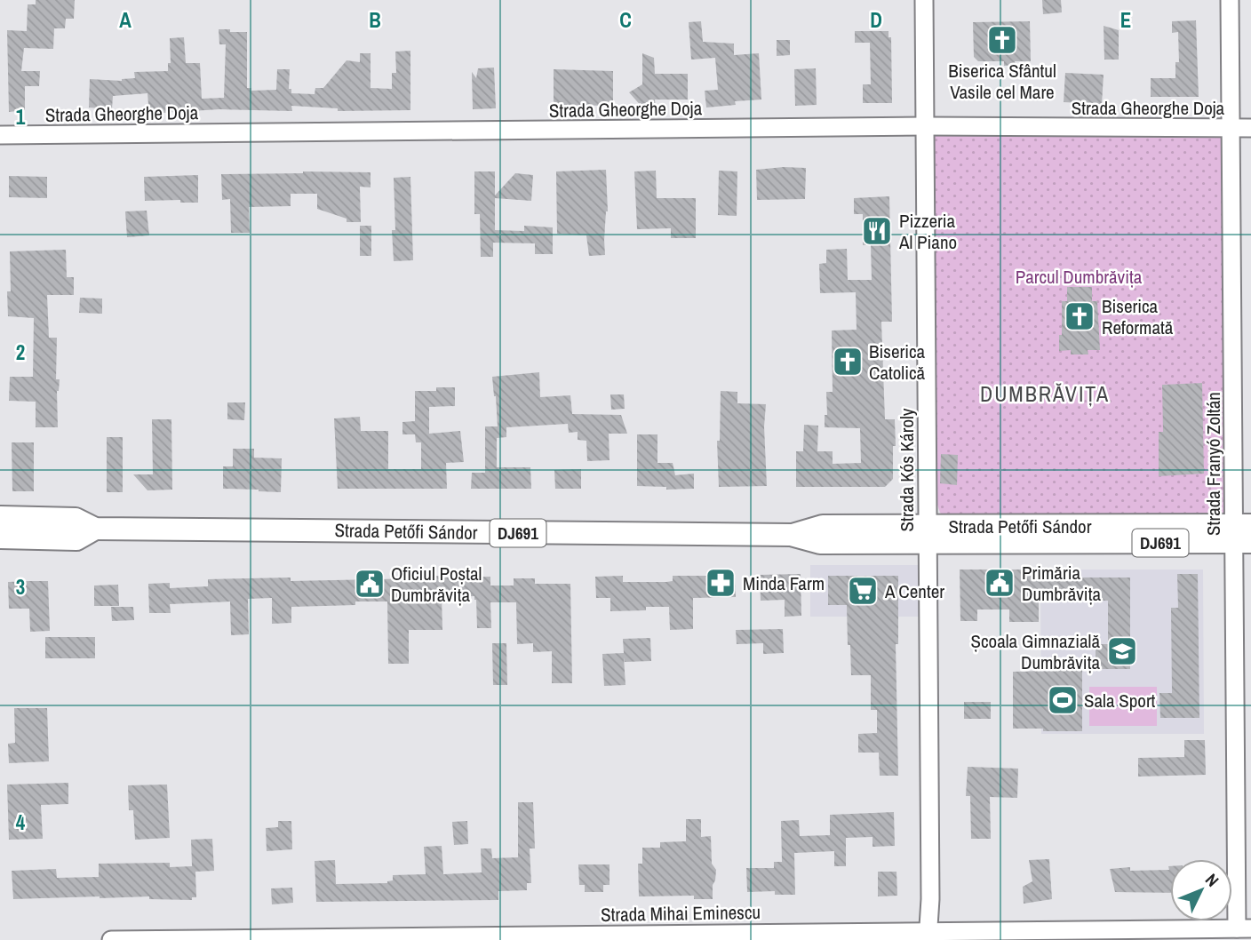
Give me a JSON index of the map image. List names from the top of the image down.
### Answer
{
  "streets": {
    "main road": ["Strada Petőfi Sándor", "DJ691"],
    "street": [
      "Strada Gheorghe Doja",
      "Strada Franyó Zoltán",
      "Strada Kós Károly",
      "Strada Mihai Eminescu"
    ]
  },
  "crossings": [
    ["Strada Gheorghe Doja", "Strada Franyó Zoltán"],
    ["Strada Gheorghe Doja", "Strada Kós Károly"],
    ["Strada Franyó Zoltán", "Strada Petőfi Sándor"],
    ["Strada Franyó Zoltán", "Strada Mihai Eminescu"],
    ["Strada Kós Károly", "Strada Petőfi Sándor"],
    ["Strada Kós Károly", "Strada Mihai Eminescu"]
  ],
  "districts": ["DUMBRĂVIȚA"],
  "parks": ["Parcul Dumbrăvița"],
  "places": {
    "church": ["Biserica Sfântul Vasile cel Mare", "Biserica Reformată", "Biserica Catolică"],
    "restaurant": ["Pizzeria Al Piano"],
    "pharmacy": ["Minda Farm"],
    "public building": ["Primăria Dumbrăvița", "Oficiul Poștal Dumbrăvița"],
    "supermarket": ["A Center"],
    "school or university": ["Școala Gimnazială Dumbrăvița"],
    "sports": ["Sala Sport"]
  },
  "north": "top right",
  "grid": {
    "columns": [
      "A",
      "B",
      "C",
      "D",
      "E"
    ],
    "rows": [
      "1",
      "2",
      "3",
      "4"
    ]
  }
}
